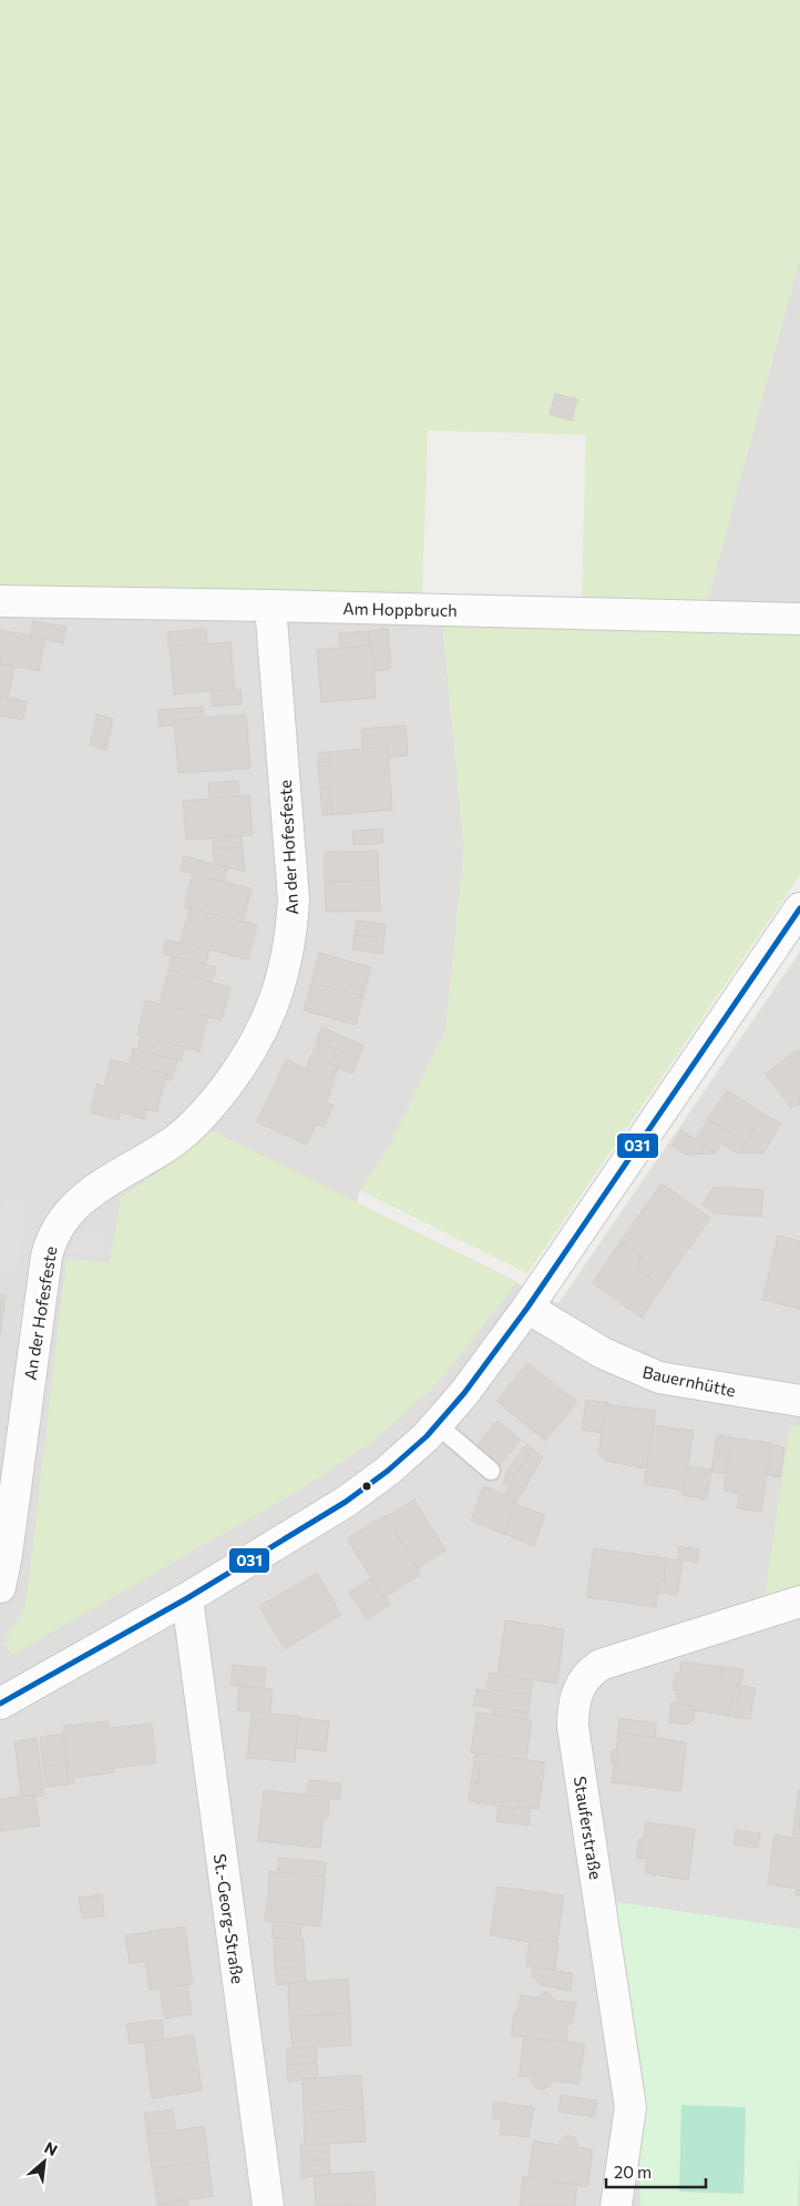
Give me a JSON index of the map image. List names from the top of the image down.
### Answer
{
  "streets": {
    "street": [
      "Am Hoppbruch",
      "An der Hofesfeste",
      "Bauernhütte",
      "Stauferstraße",
      "St.-Georg-Straße"
    ]
  },
  "crossings": [
    ["Am Hoppbruch", "An der Hofesfeste"]
  ],
  "lines": ["transit line 031"],
  "scale_bar": "20 m",
  "north": "top right"
}
